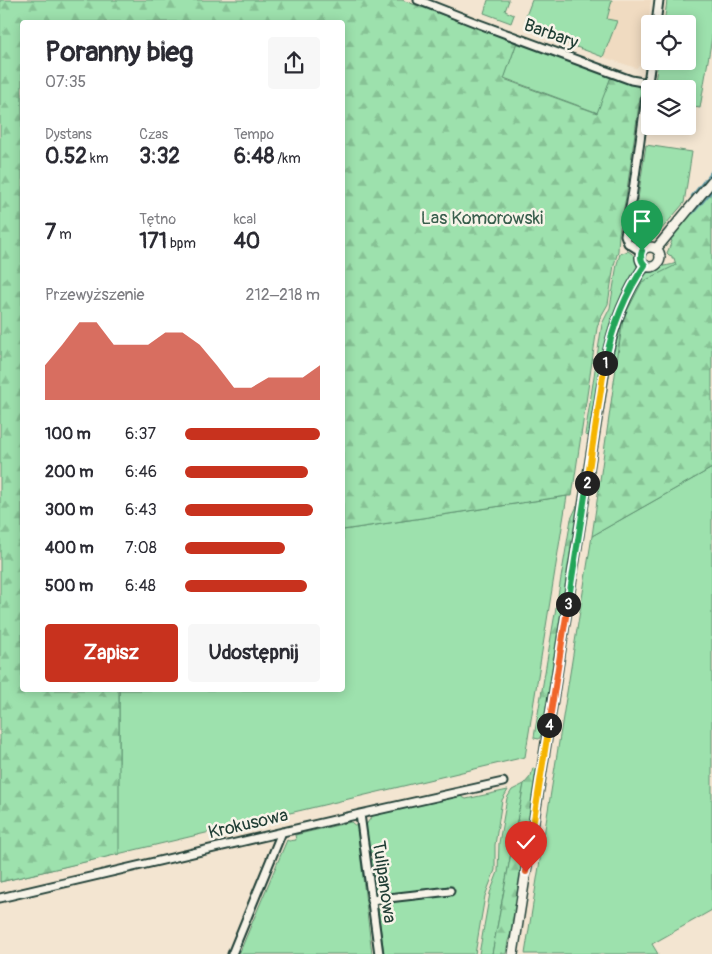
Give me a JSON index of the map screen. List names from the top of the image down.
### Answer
{
  "streets": {
    "street": ["Barbary", "Krokusowa", "Tulipanowa"]
  },
  "crossings": [
    ["Krokusowa", "Tulipanowa"]
  ],
  "parks": ["Las Komorowski"],
  "page": {
    "heading": ["Poranny bieg", "07:35"],
    "stats": [
      ["Dystans", "0.52 km"],
      ["Czas", "3:32"],
      ["Tempo", "6:48 /km"],
      ["7 m"],
      ["Tętno", "171 bpm"],
      ["kcal", "40"]
    ],
    "chart": ["Przewyższenie", "212–218 m"],
    "pins": [
      "1",
      "2",
      "3",
      "4"
    ],
    "list": [
      {
        "name": "100 m",
        "note": "6:37"
      },
      {
        "name": "200 m",
        "note": "6:46"
      },
      {
        "name": "300 m",
        "note": "6:43"
      },
      {
        "name": "400 m",
        "note": "7:08"
      },
      {
        "name": "500 m",
        "note": "6:48"
      }
    ],
    "buttons": ["Zapisz", "Udostępnij"]
  }
}
